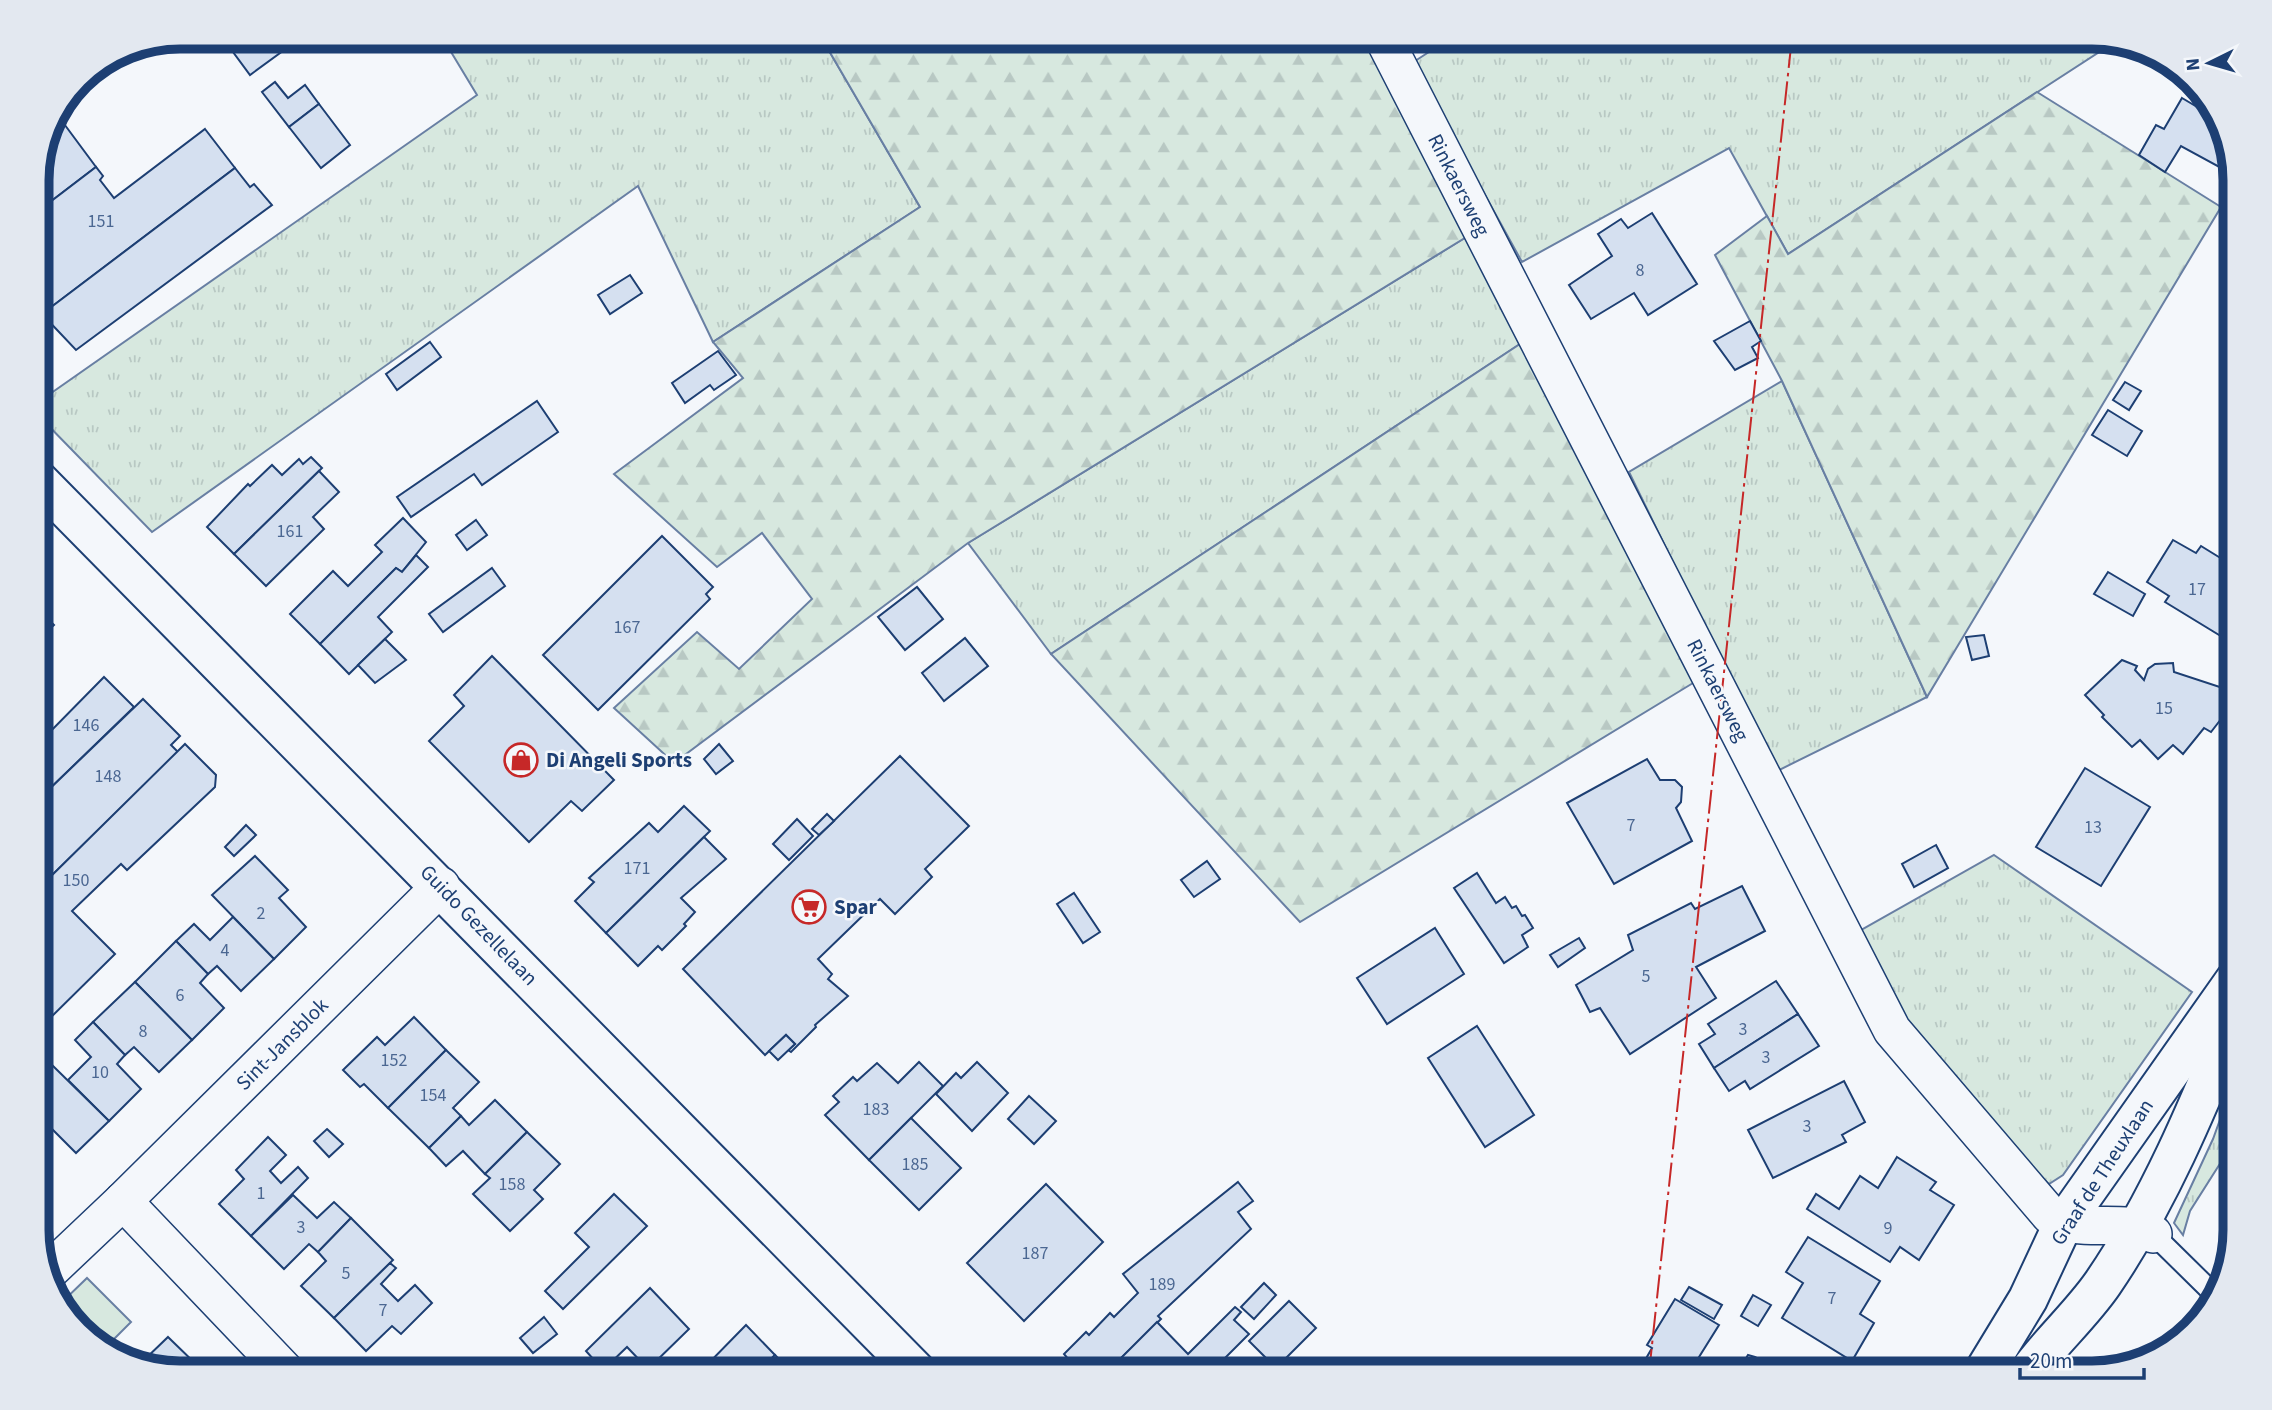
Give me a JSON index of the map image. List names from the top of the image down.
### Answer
{
  "streets": {
    "main road": ["Guido Gezellelaan", "Graaf de Theuxlaan"],
    "street": ["Rinkaersweg", "Sint-Jansblok"]
  },
  "crossings": [
    ["Rinkaersweg", "Graaf de Theuxlaan"],
    ["Guido Gezellelaan", "Sint-Jansblok"]
  ],
  "places": {
    "shop": ["Di Angeli Sports"],
    "supermarket": ["Spar"]
  },
  "house_numbers": [
    "151",
    "8",
    "161",
    "17",
    "167",
    "15",
    "146",
    "148",
    "7",
    "13",
    "171",
    "150",
    "2",
    "4",
    "5",
    "6",
    "3",
    "8",
    "3",
    "152",
    "10",
    "154",
    "183",
    "3",
    "185",
    "158",
    "1",
    "3",
    "9",
    "187",
    "5",
    "189",
    "7",
    "7"
  ],
  "scale_bar": "20 m",
  "north": "left"
}
